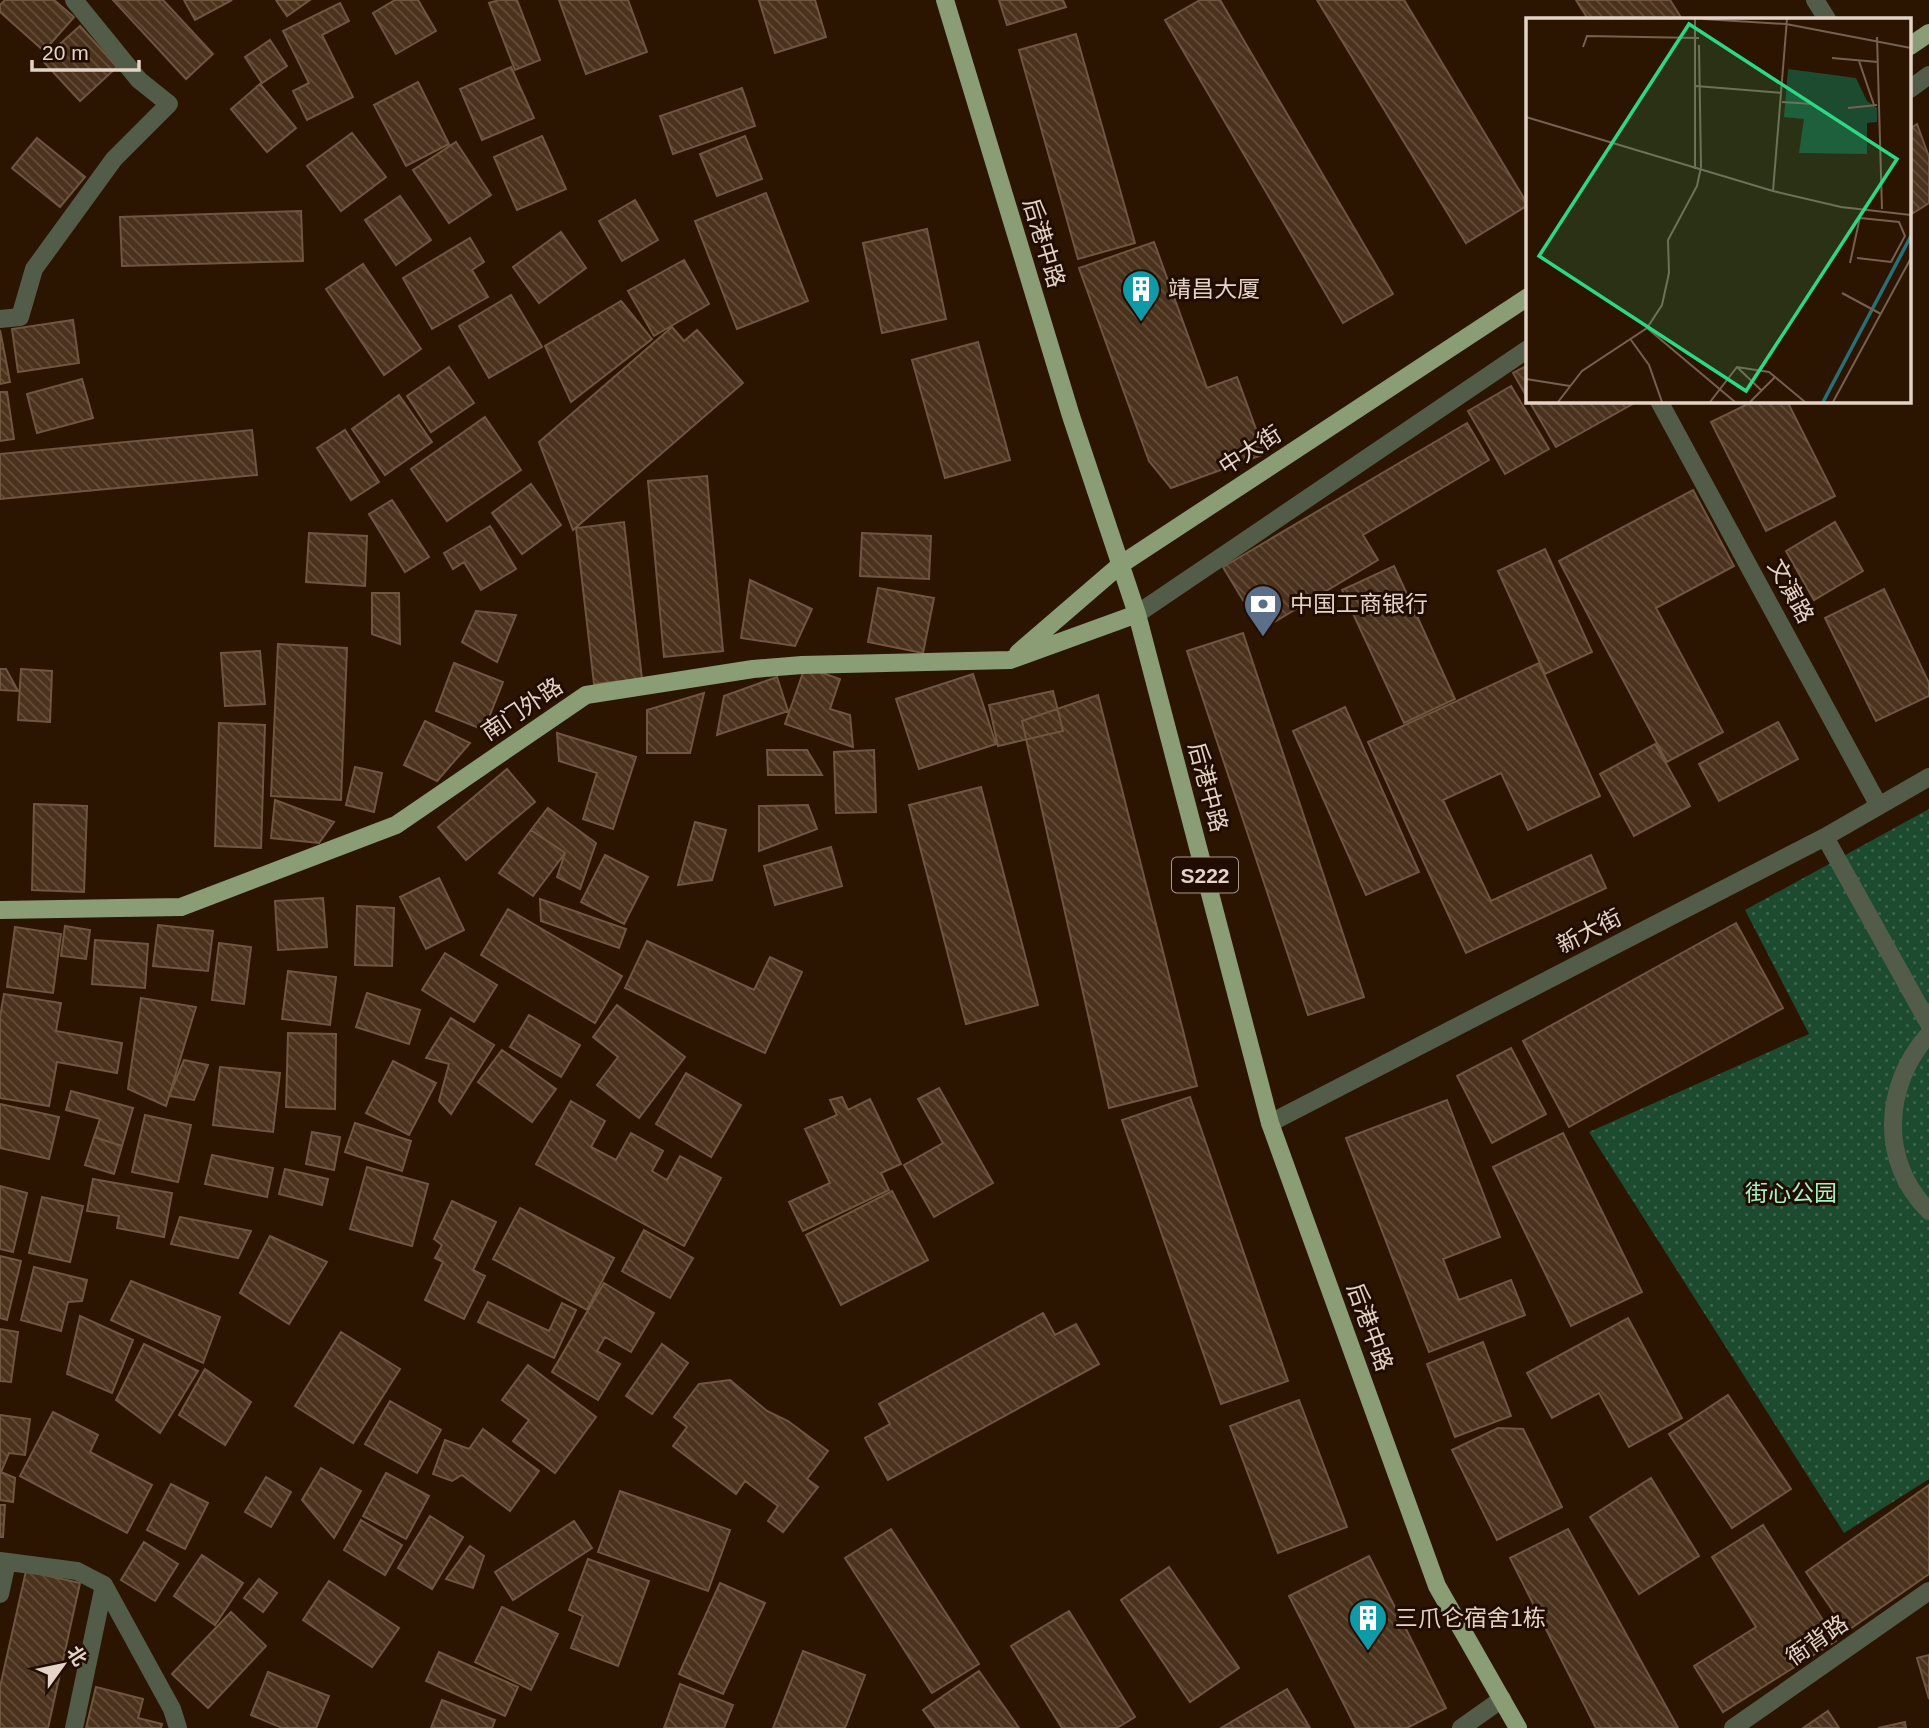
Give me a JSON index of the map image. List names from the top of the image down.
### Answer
{
  "streets": {
    "main road": [
      "后港中路",
      "中大街",
      "南门外路",
      "S222"
    ],
    "street": ["文演路", "新大街", "衙背路"]
  },
  "crossings": [
    ["后港中路", "中大街"],
    ["后港中路", "南门外路"],
    ["后港中路", "新大街"],
    ["中大街", "南门外路"],
    ["文演路", "新大街"]
  ],
  "parks": ["街心公园"],
  "places": {
    "building": ["靖昌大厦", "三爪仑宿舍1栋"],
    "bank": ["中国工商银行"]
  },
  "scale_bar": "20 m",
  "north": "top right"
}
